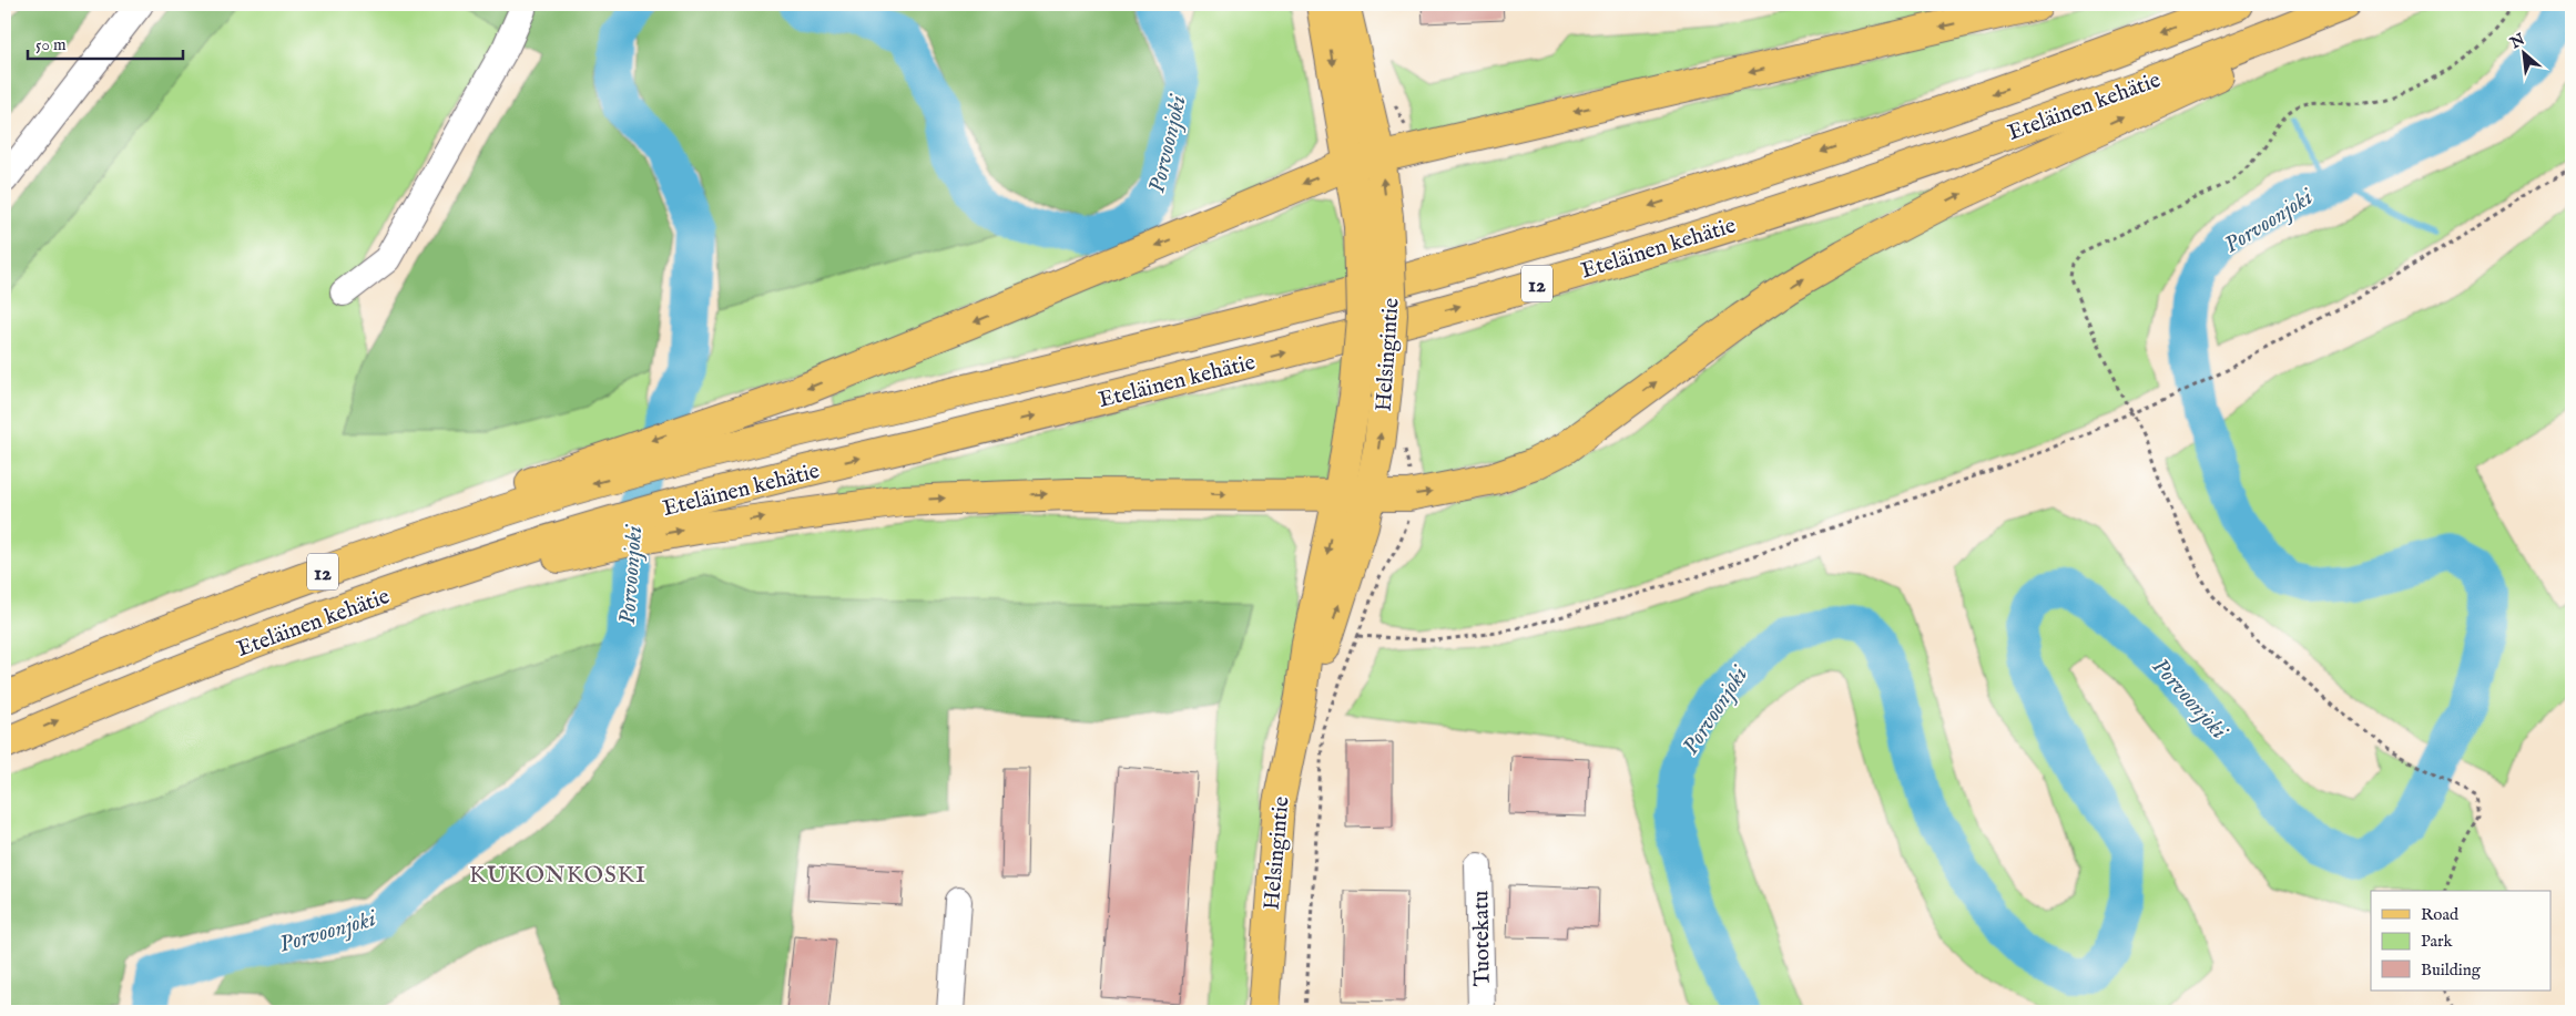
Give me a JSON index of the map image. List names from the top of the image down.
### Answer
{
  "streets": {
    "main road": ["Eteläinen kehätie", "12", "Helsingintie"],
    "street": ["Tuotekatu"]
  },
  "districts": ["KUKONKOSKI"],
  "water": ["Porvoonjoki"],
  "legend": ["Road", "Park", "Building"],
  "scale_bar": "50 m",
  "north": "top left"
}
